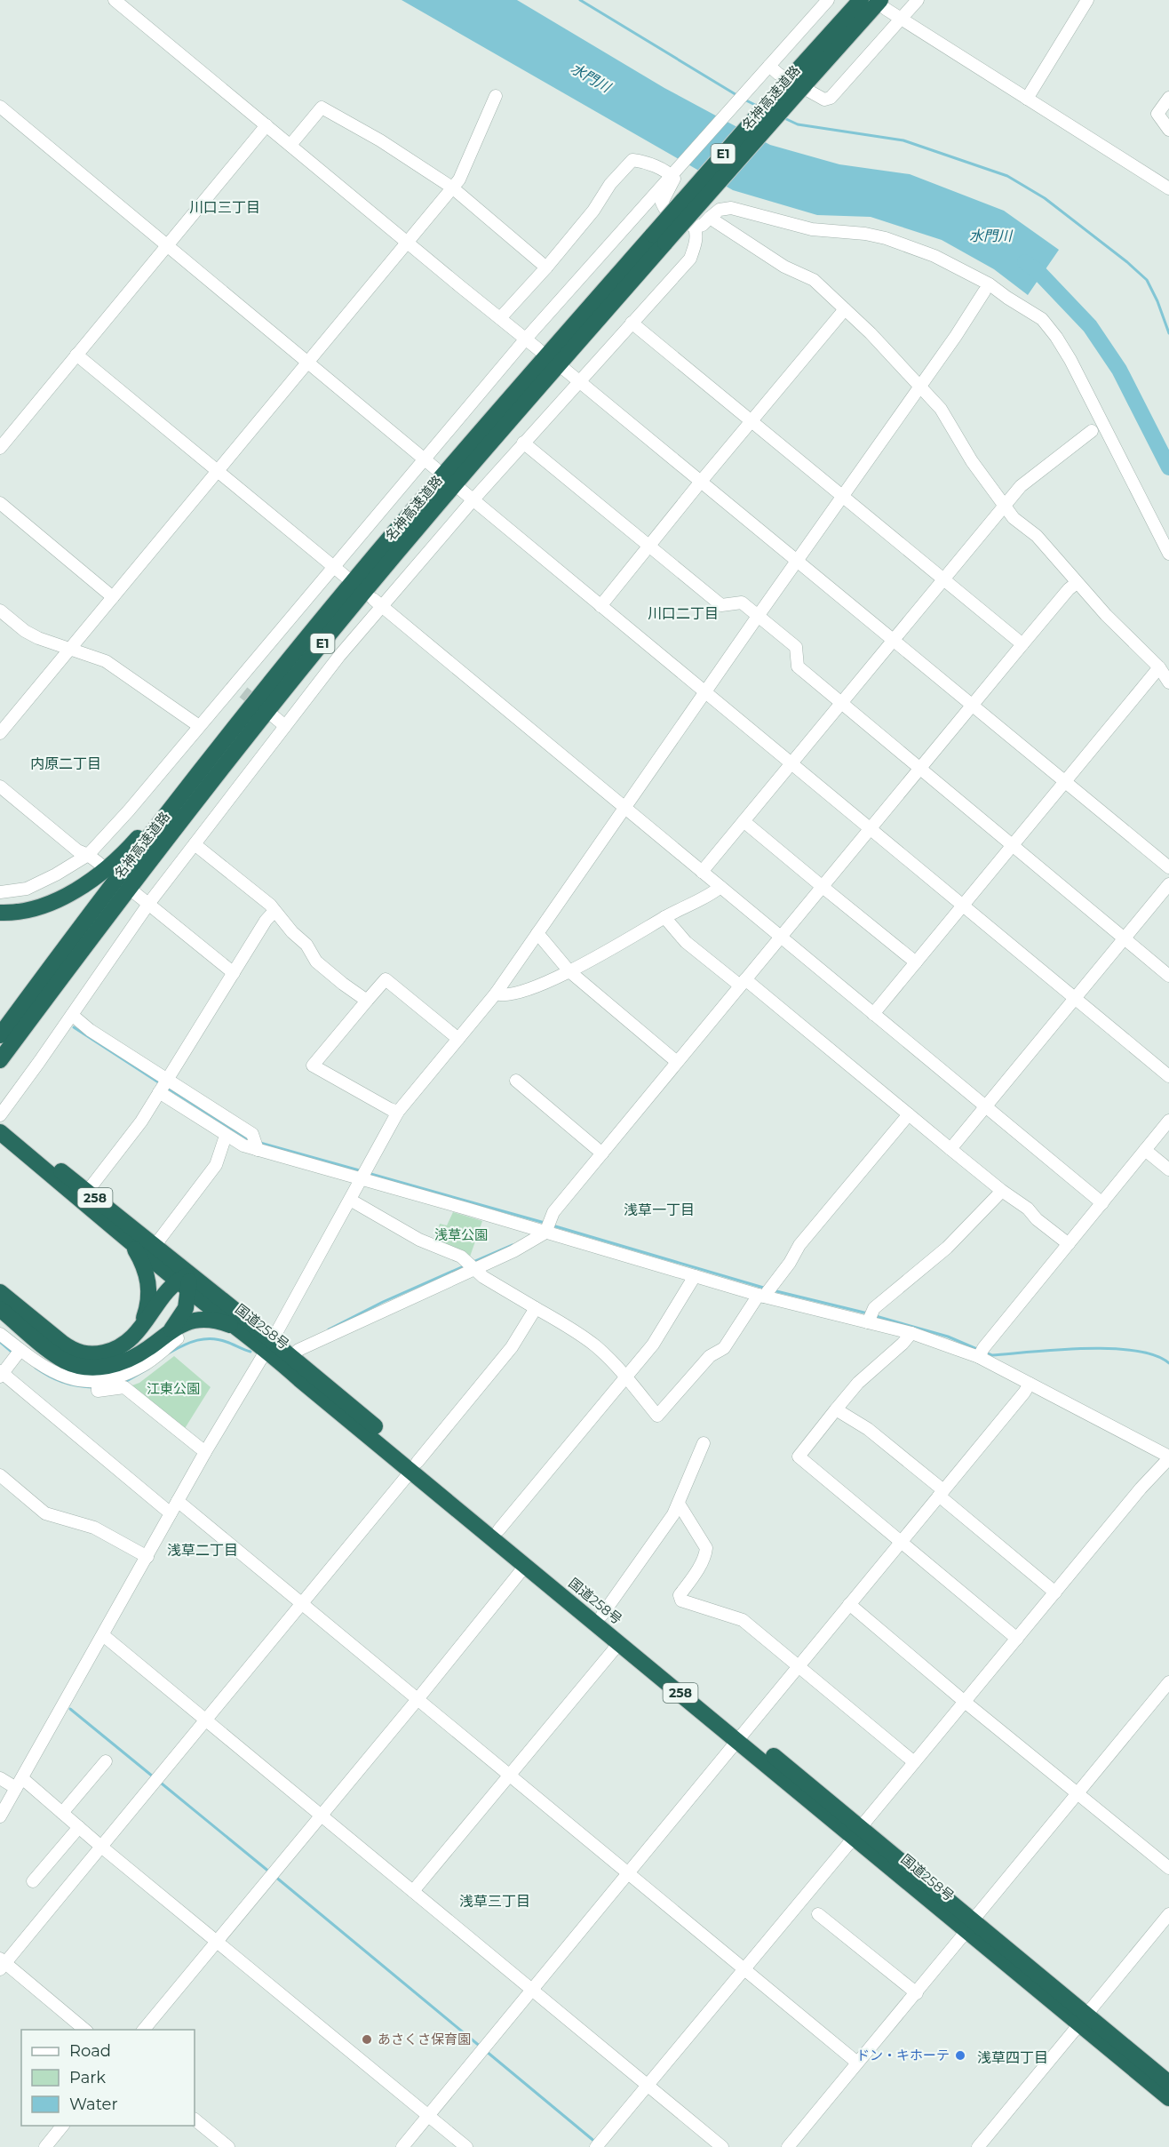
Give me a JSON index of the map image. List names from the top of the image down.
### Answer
{
  "streets": {
    "highway": [
      "名神高速道路",
      "E1",
      "258",
      "国道258号"
    ]
  },
  "districts": [
    "川口三丁目",
    "川口二丁目",
    "内原二丁目",
    "浅草一丁目",
    "浅草二丁目",
    "浅草三丁目",
    "浅草四丁目"
  ],
  "water": ["水門川"],
  "parks": ["浅草公園", "江東公園"],
  "places": ["あさくさ保育園", "ドン・キホーテ"],
  "legend": ["Road", "Park", "Water"]
}
